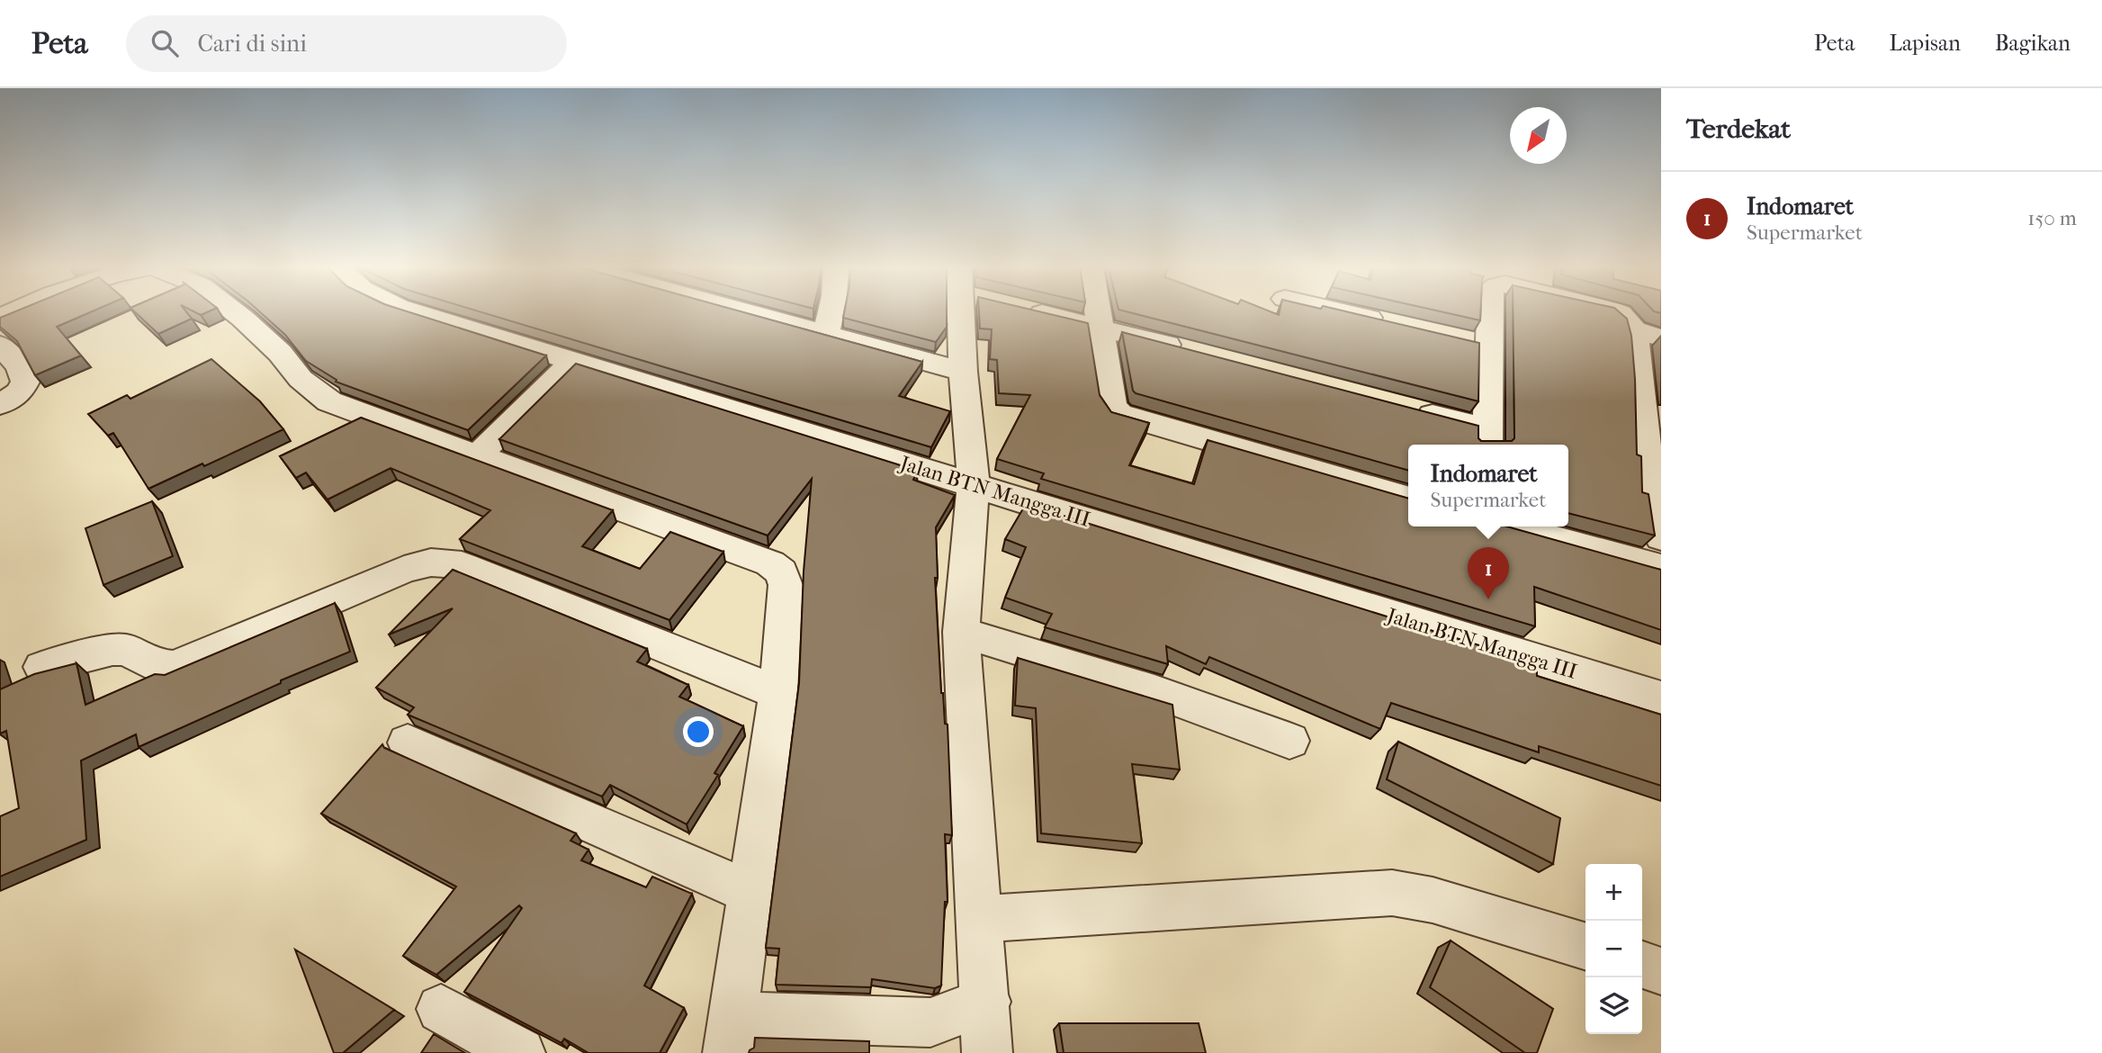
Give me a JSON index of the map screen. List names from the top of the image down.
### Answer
{
  "streets": {
    "street": ["Jalan BTN Mangga III"]
  },
  "north": "bottom left",
  "page": {
    "header": "Peta",
    "search": "Cari di sini",
    "nav": ["Peta", "Lapisan", "Bagikan"],
    "heading": "Terdekat",
    "list": [
      {
        "mark": "1",
        "name": "Indomaret",
        "note": "Supermarket",
        "value": "150 m"
      }
    ],
    "popup": ["Indomaret", "Supermarket"],
    "pins": "1",
    "map_buttons": ["+", "−"]
  }
}
